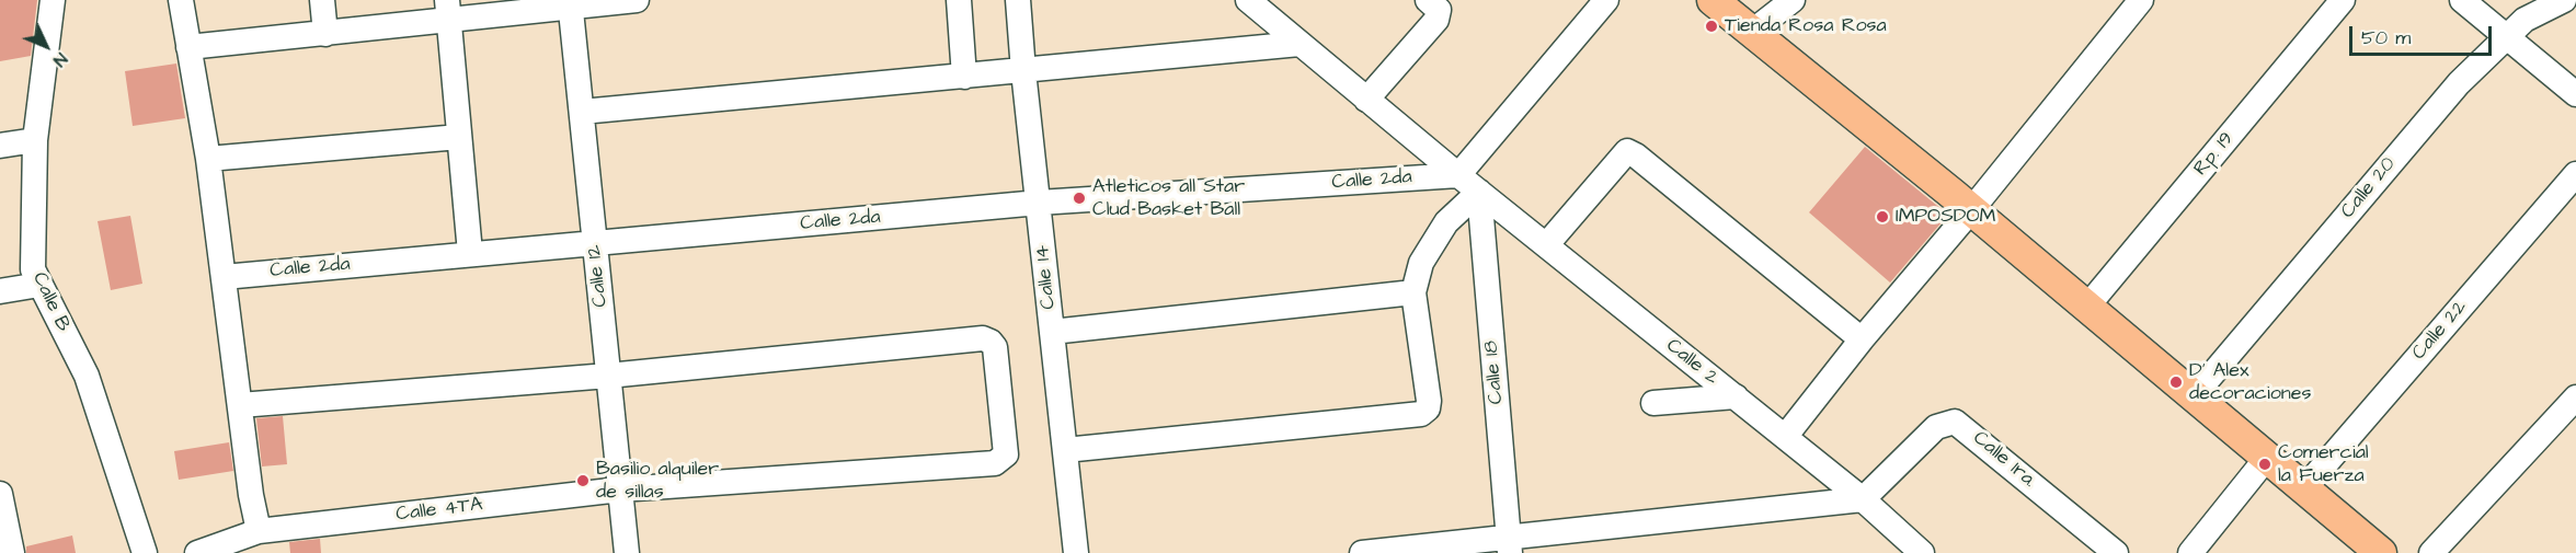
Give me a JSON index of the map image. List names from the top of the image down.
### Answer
{
  "streets": {
    "street": [
      "Rp. 19",
      "Calle 2da",
      "Calle 20",
      "Calle 12",
      "Calle 14",
      "Calle B",
      "Calle 22",
      "Calle 2",
      "Calle 18",
      "Calle 1ra.",
      "Calle 4TA"
    ]
  },
  "crossings": [
    ["Calle 2da", "Calle 12"],
    ["Calle 2da", "Calle 14"],
    ["Calle 2da", "Calle 2"],
    ["Calle 12", "Calle 4TA"],
    ["Calle 2", "Calle 18"],
    ["Calle 2", "Calle 1ra."]
  ],
  "places": [
    "Tienda Rosa Rosa",
    "Atleticos all Star Clud Basket Ball",
    "IMPOSDOM",
    "D’ Alex decoraciones",
    "Comercial la Fuerza",
    "Basilio alquiler de sillas"
  ],
  "scale_bar": "50 m",
  "north": "bottom right"
}
